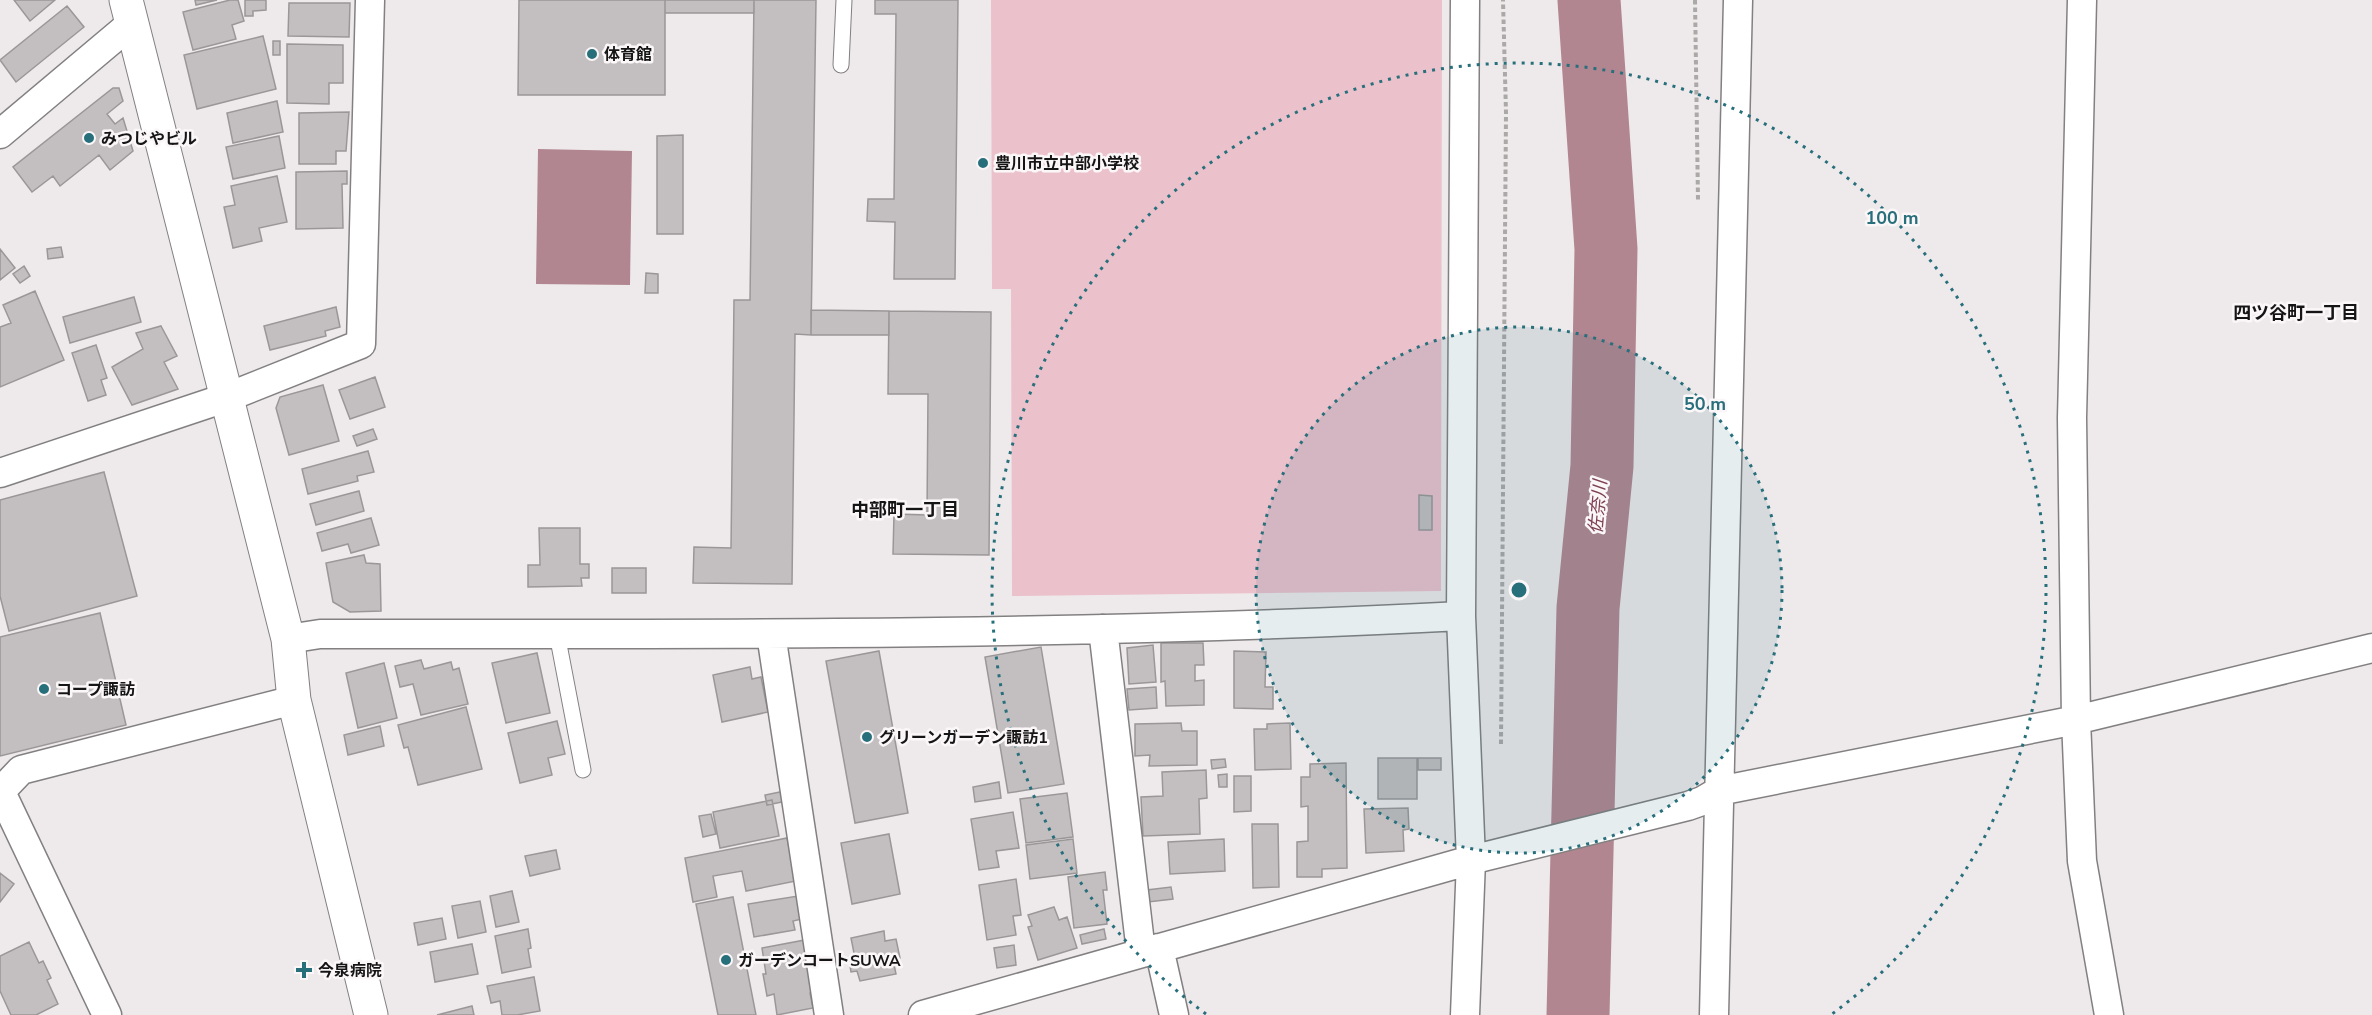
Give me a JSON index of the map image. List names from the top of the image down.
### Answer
{
  "districts": ["四ツ谷町一丁目", "中部町一丁目"],
  "water": ["佐奈川"],
  "places": {
    "other": [
      "体育館",
      "みつじやビル",
      "豊川市立中部小学校",
      "コープ諏訪",
      "グリーンガーデン諏訪1",
      "ガーデンコートSUWA"
    ],
    "health": ["今泉病院"]
  },
  "rings": ["100 m", "50 m"]
}
